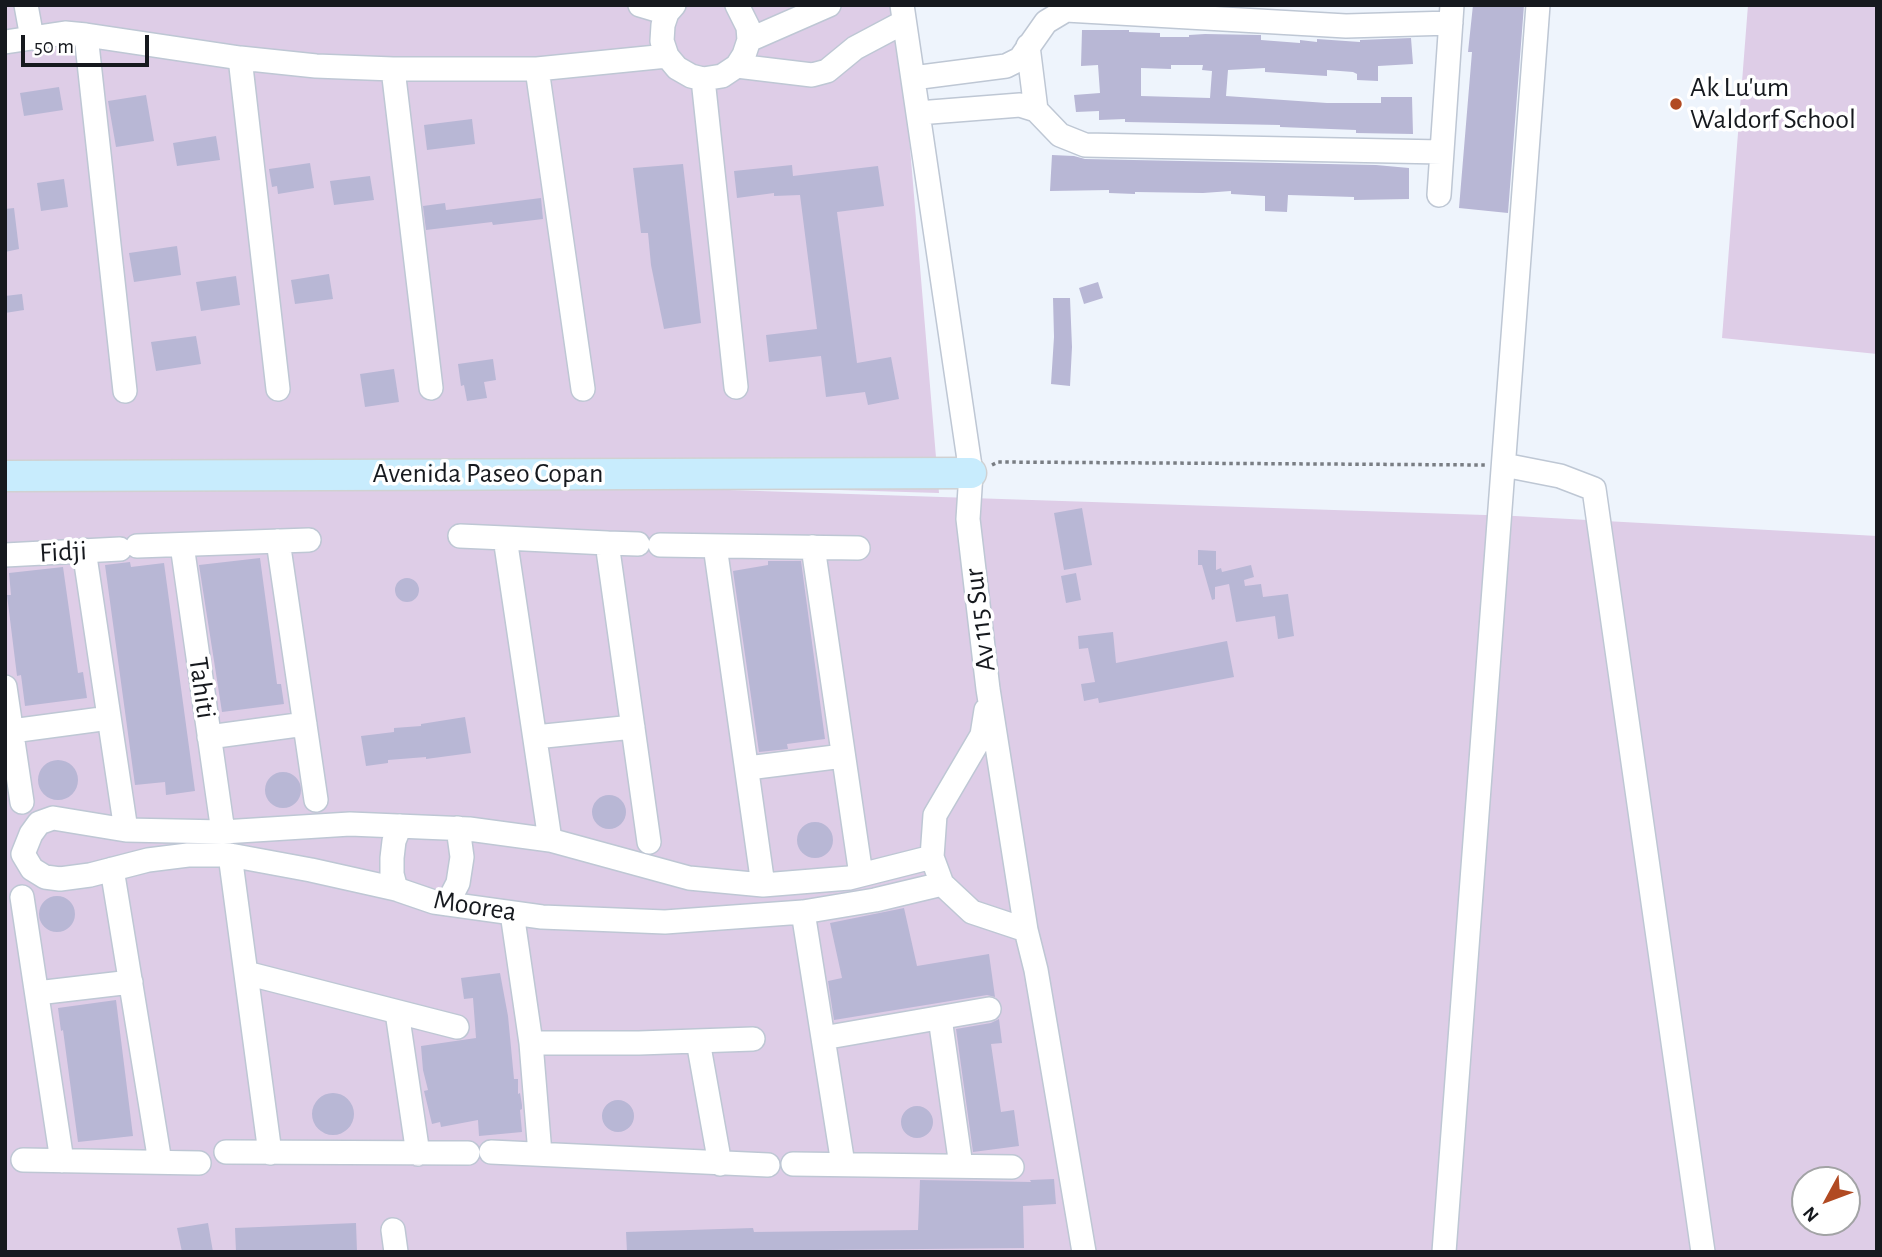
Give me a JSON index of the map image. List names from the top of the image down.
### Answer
{
  "streets": {
    "main road": ["Avenida Paseo Copan"],
    "street": [
      "Fidji",
      "Av 115 Sur",
      "Tahiti",
      "Moorea"
    ]
  },
  "crossings": [
    ["Avenida Paseo Copan", "Av 115 Sur"],
    ["Fidji", "Tahiti"]
  ],
  "places": ["Ak Lu'um Waldorf School"],
  "scale_bar": "50 m",
  "north": "bottom left"
}
